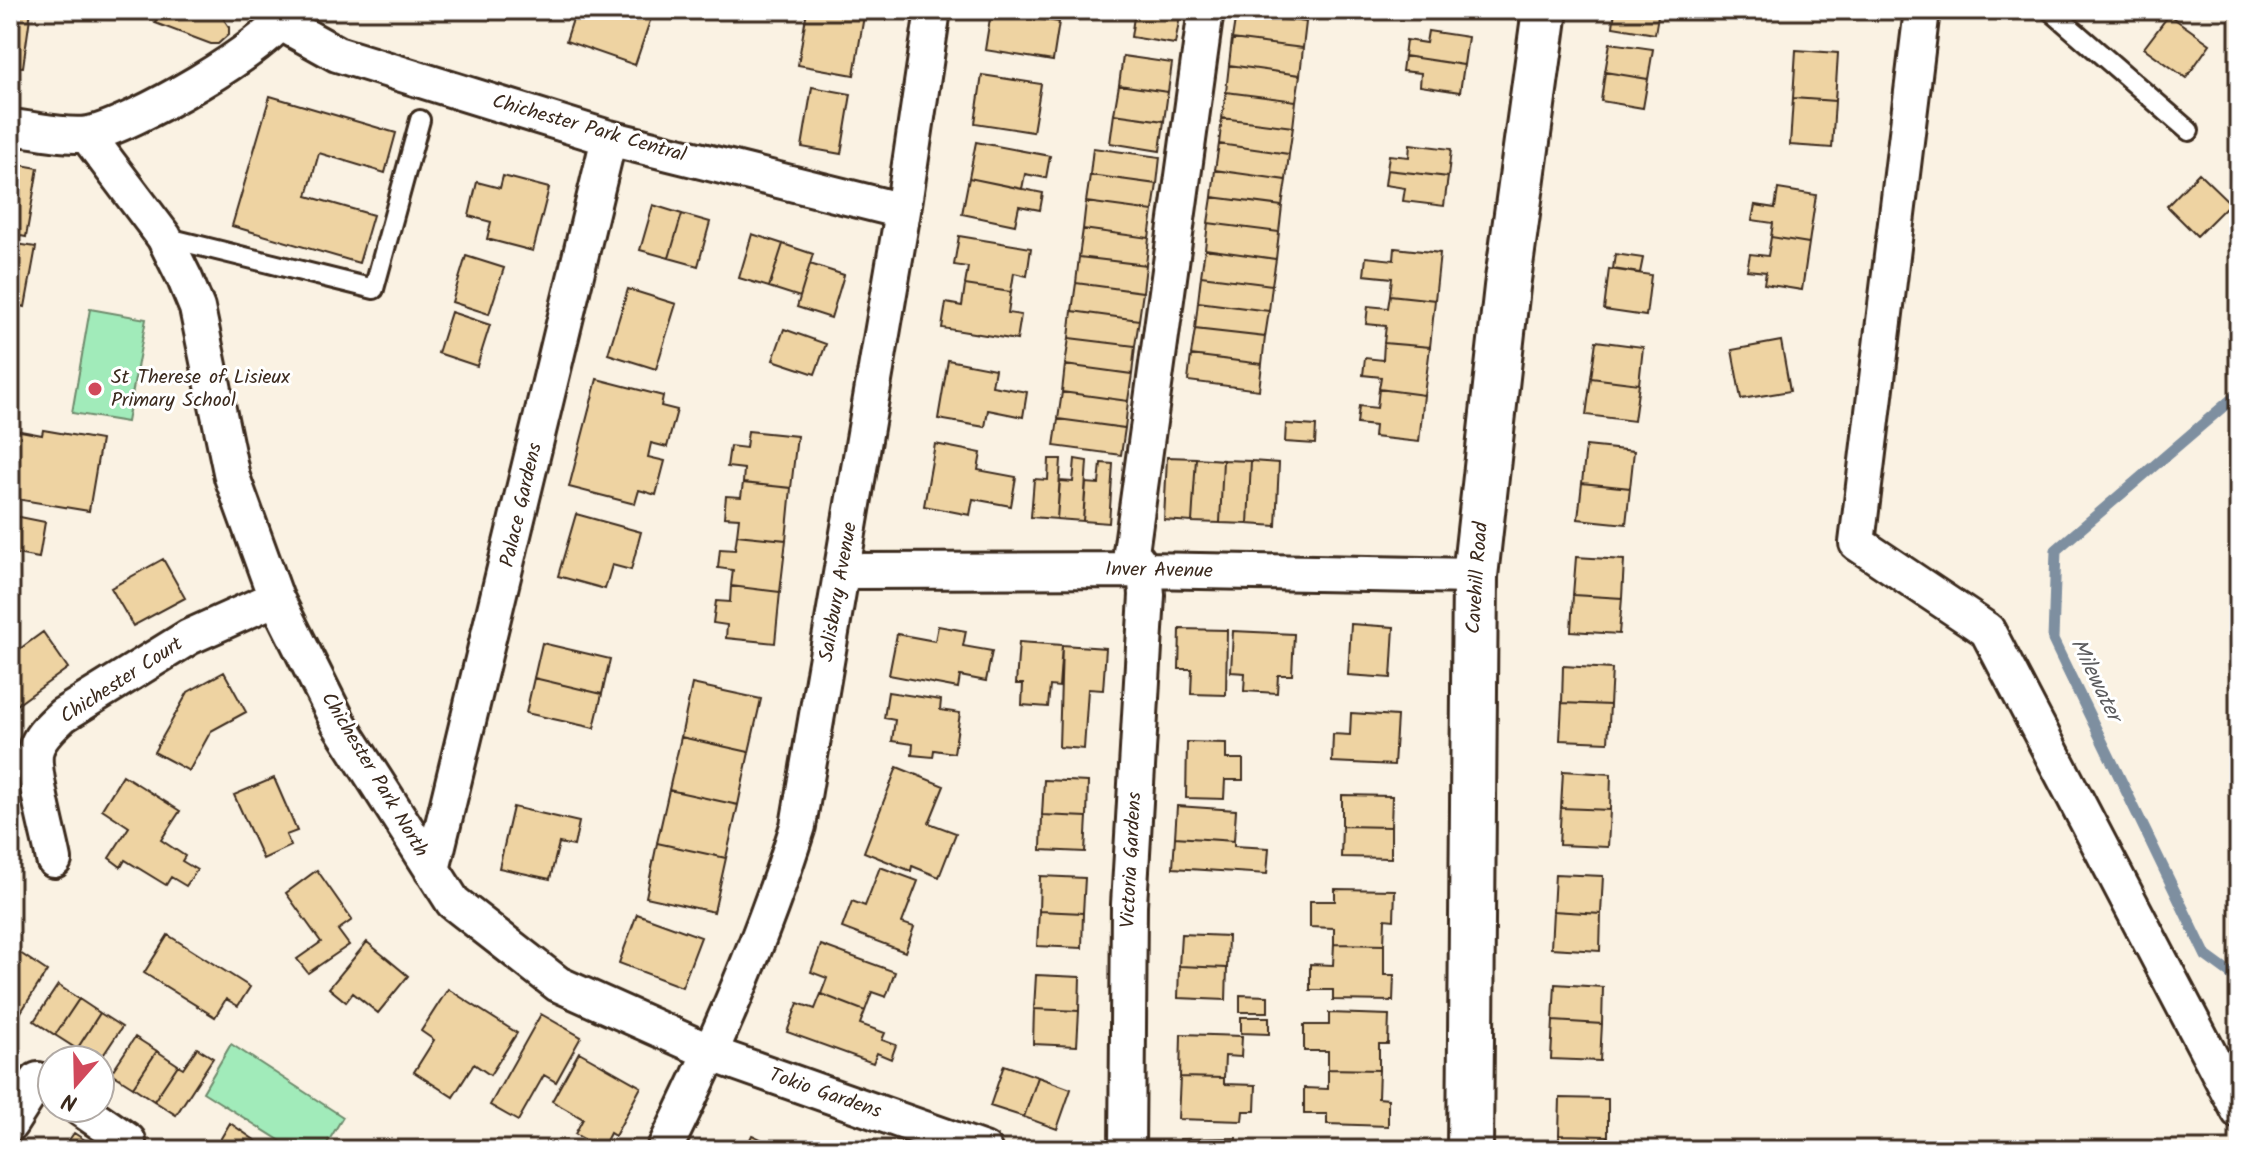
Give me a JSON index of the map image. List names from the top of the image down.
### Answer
{
  "streets": {
    "main road": ["Cavehill Road"],
    "street": [
      "Chichester Park Central",
      "Palace Gardens",
      "Inver Avenue",
      "Salisbury Avenue",
      "Chichester Court",
      "Chichester Park North",
      "Victoria Gardens",
      "Tokio Gardens"
    ]
  },
  "crossings": [
    ["Chichester Park Central", "Palace Gardens"],
    ["Chichester Park Central", "Salisbury Avenue"],
    ["Palace Gardens", "Chichester Park North"],
    ["Inver Avenue", "Cavehill Road"],
    ["Inver Avenue", "Salisbury Avenue"],
    ["Inver Avenue", "Victoria Gardens"],
    ["Salisbury Avenue", "Chichester Park North"],
    ["Salisbury Avenue", "Tokio Gardens"],
    ["Chichester Court", "Chichester Park North"],
    ["Chichester Park North", "Tokio Gardens"]
  ],
  "water": ["Milewater"],
  "places": ["St Therese of Lisieux Primary School"],
  "north": "bottom"
}
